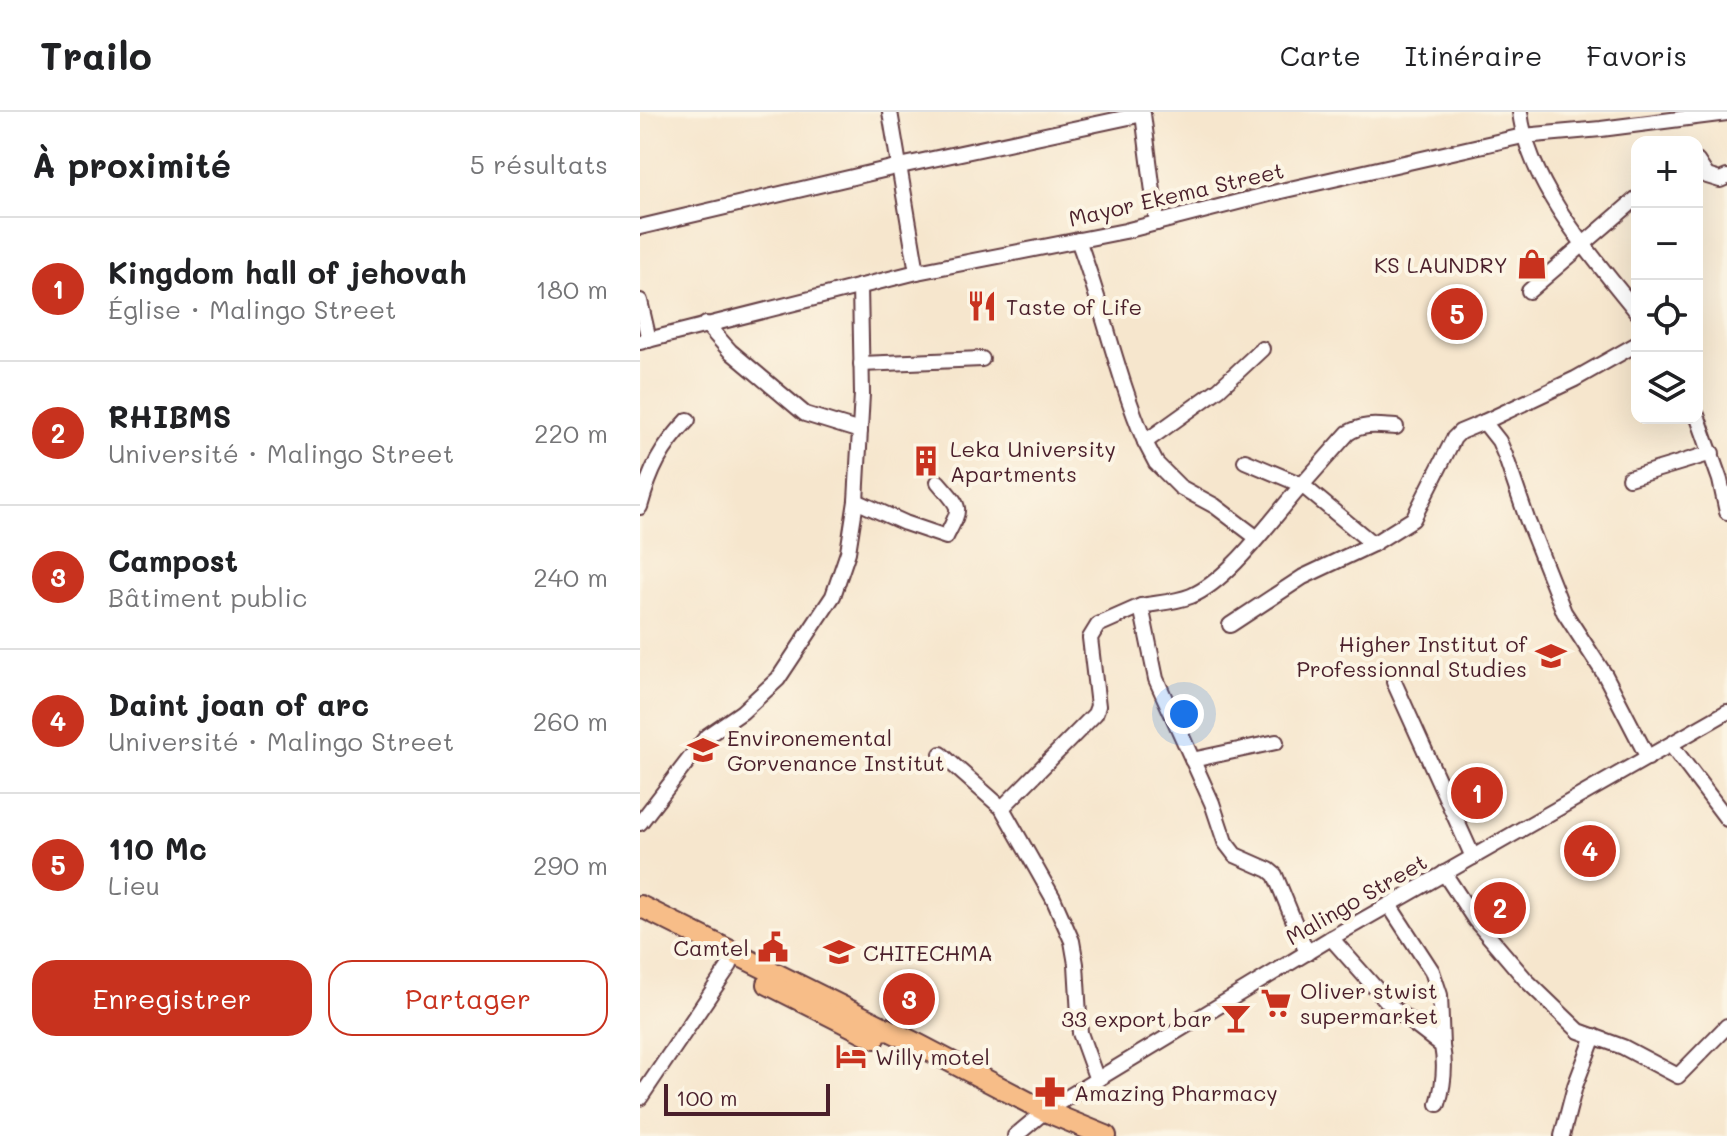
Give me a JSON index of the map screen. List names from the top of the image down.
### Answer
{
  "streets": {
    "street": ["Mayor Ekema Street", "Malingo Street"]
  },
  "places": {
    "shop": ["KS LAUNDRY"],
    "restaurant": ["Taste of Life"],
    "building": ["Leka University Apartments"],
    "school or university": ["Higher Institut of Professionnal Studies", "Environemental Gorvenance Institut", "CHITECHMA"],
    "public building": ["Camtel"],
    "supermarket": ["Oliver stwist supermarket"],
    "bar": ["33 export bar"],
    "hotel": ["Willy motel"],
    "pharmacy": ["Amazing Pharmacy"]
  },
  "scale_bar": "100 m",
  "page": {
    "header": "Trailo",
    "nav": ["Carte", "Itinéraire", "Favoris"],
    "heading": ["À proximité", "5 résultats"],
    "map_buttons": ["+", "−"],
    "list": [
      {
        "mark": "1",
        "name": "Kingdom hall of jehovah",
        "note": "Église · Malingo Street",
        "value": "180 m"
      },
      {
        "mark": "2",
        "name": "RHIBMS",
        "note": "Université · Malingo Street",
        "value": "220 m"
      },
      {
        "mark": "3",
        "name": "Campost",
        "note": "Bâtiment public",
        "value": "240 m"
      },
      {
        "mark": "4",
        "name": "Daint joan of arc",
        "note": "Université · Malingo Street",
        "value": "260 m"
      },
      {
        "mark": "5",
        "name": "110 Mc",
        "note": "Lieu",
        "value": "290 m"
      }
    ],
    "pins": [
      "5",
      "1",
      "4",
      "2",
      "3"
    ],
    "buttons": ["Enregistrer", "Partager"],
    "scale": "100 m"
  }
}
